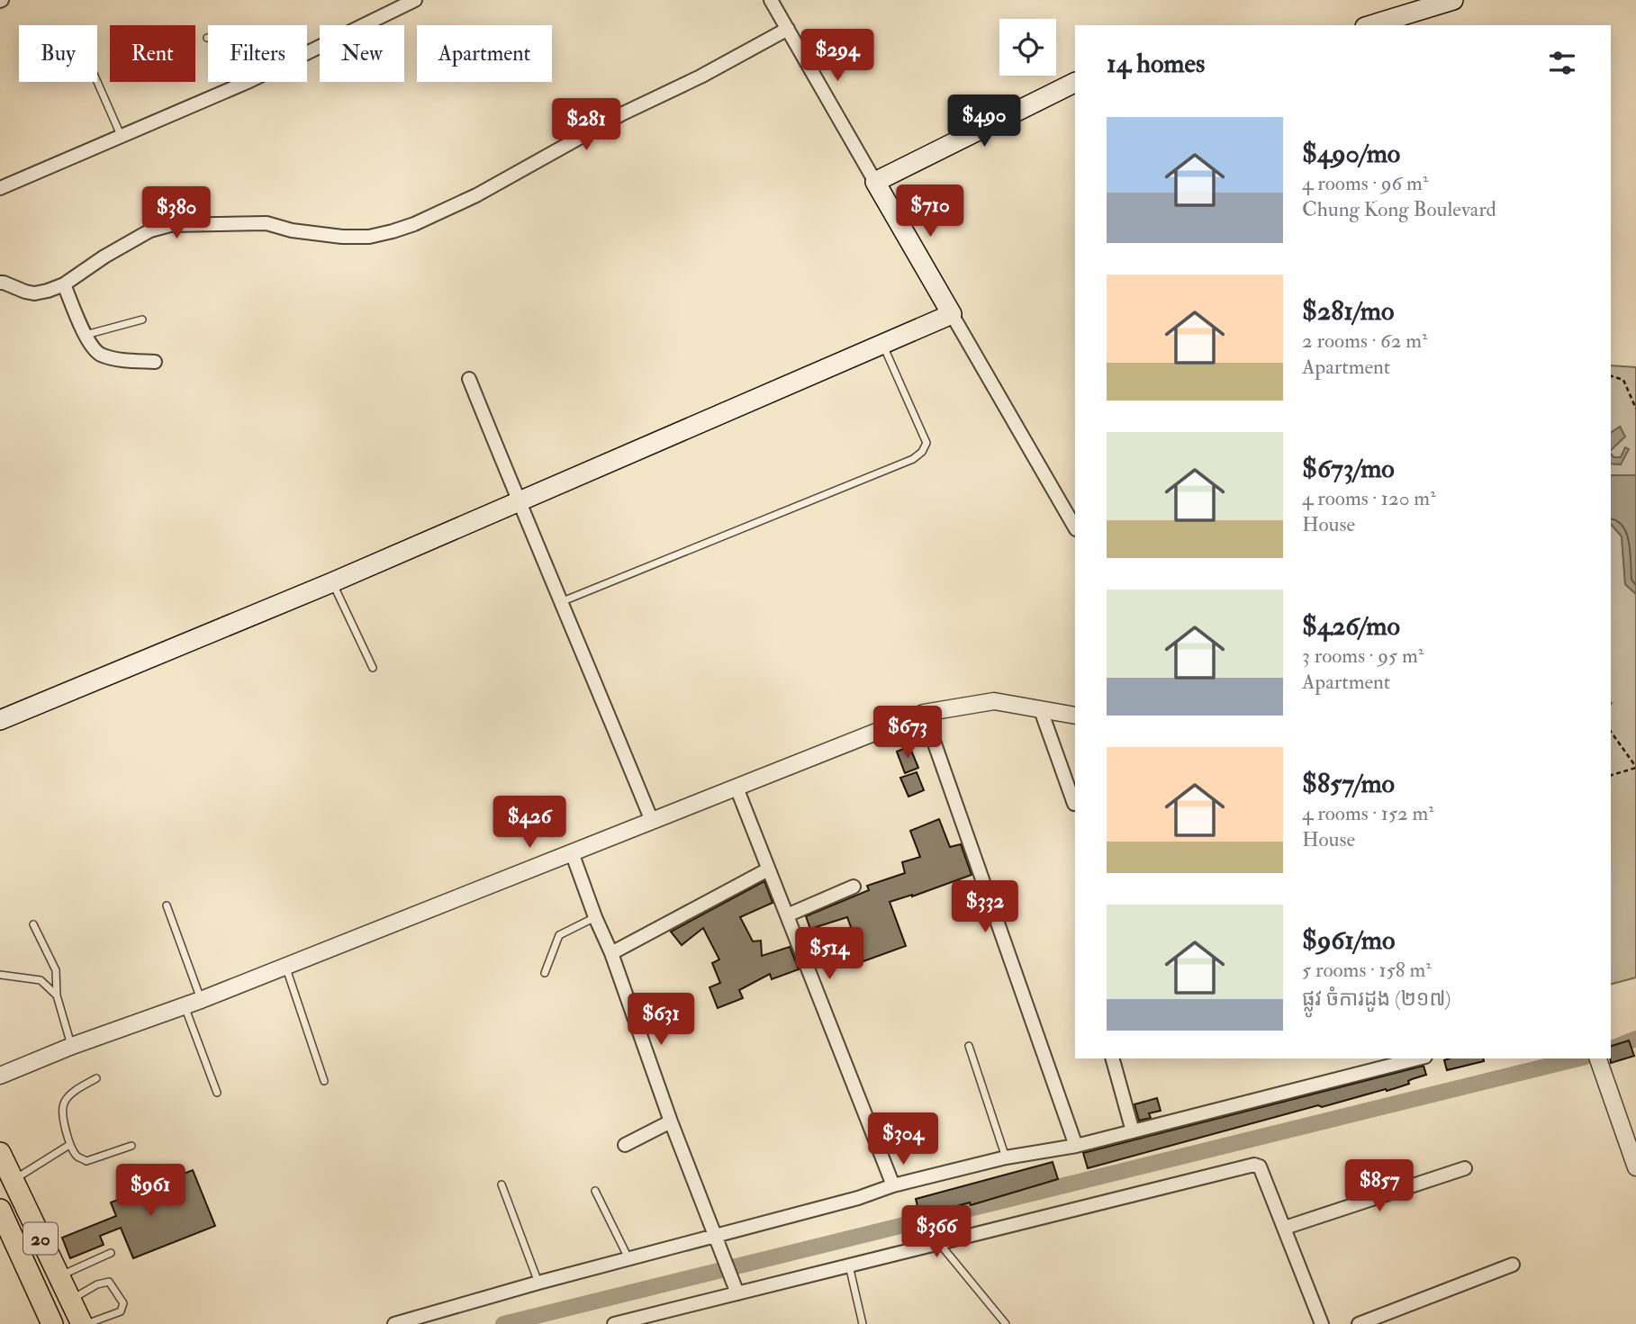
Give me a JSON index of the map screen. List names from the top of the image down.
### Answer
{
  "streets": {
    "main road": ["20"]
  },
  "page": {
    "chip": [
      "Buy",
      "Rent",
      "Filters",
      "New",
      "Apartment"
    ],
    "heading": "14 homes",
    "price": [
      "$294",
      "$490",
      "$281",
      "$710",
      "$380",
      "$673",
      "$426",
      "$332",
      "$514",
      "$631",
      "$304",
      "$857",
      "$961",
      "$366"
    ],
    "list": [
      {
        "name": "$490/mo",
        "note": "4 rooms · 96 m² · Chung Kong Boulevard"
      },
      {
        "name": "$281/mo",
        "note": "2 rooms · 62 m² · Apartment"
      },
      {
        "name": "$673/mo",
        "note": "4 rooms · 120 m² · House"
      },
      {
        "name": "$426/mo",
        "note": "3 rooms · 95 m² · Apartment"
      },
      {
        "name": "$857/mo",
        "note": "4 rooms · 152 m² · House"
      },
      {
        "name": "$961/mo",
        "note": "5 rooms · 158 m² · ផ្លូវ ចំការដូង (២១៧)"
      }
    ]
  }
}
